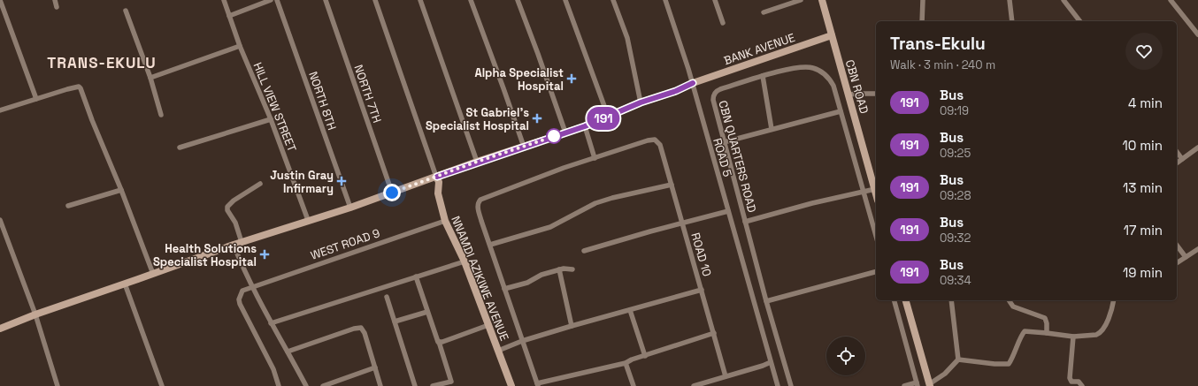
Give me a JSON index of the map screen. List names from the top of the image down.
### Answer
{
  "streets": {
    "main road": ["BANK AVENUE", "CBN ROAD", "NNAMDI AZIKIWE AVENUE"],
    "street": [
      "NORTH 7TH",
      "NORTH 8TH",
      "HILL VIEW STREET",
      "CBN QUARTERS ROAD",
      "ROAD 5",
      "WEST ROAD 9",
      "ROAD 10"
    ]
  },
  "crossings": [
    ["BANK AVENUE", "CBN ROAD"],
    ["BANK AVENUE", "NORTH 7TH"],
    ["BANK AVENUE", "NORTH 8TH"],
    ["BANK AVENUE", "HILL VIEW STREET"],
    ["BANK AVENUE", "ROAD 5"],
    ["BANK AVENUE", "NNAMDI AZIKIWE AVENUE"],
    ["WEST ROAD 9", "NNAMDI AZIKIWE AVENUE"]
  ],
  "districts": ["TRANS-EKULU"],
  "places": {
    "health": [
      "Alpha Specialist Hospital",
      "St Gabriel's Specialist Hospital",
      "Justin Gray Infirmary",
      "Health Solutions Specialist Hospital"
    ]
  },
  "lines": ["bus line 191"],
  "page": {
    "on_map": "191",
    "heading": ["Trans-Ekulu", "Walk · 3 min · 240 m"],
    "list": [
      {
        "mark": "191",
        "name": "Bus",
        "note": "09:19",
        "value": "4 min"
      },
      {
        "mark": "191",
        "name": "Bus",
        "note": "09:25",
        "value": "10 min"
      },
      {
        "mark": "191",
        "name": "Bus",
        "note": "09:28",
        "value": "13 min"
      },
      {
        "mark": "191",
        "name": "Bus",
        "note": "09:32",
        "value": "17 min"
      },
      {
        "mark": "191",
        "name": "Bus",
        "note": "09:34",
        "value": "19 min"
      }
    ]
  }
}
